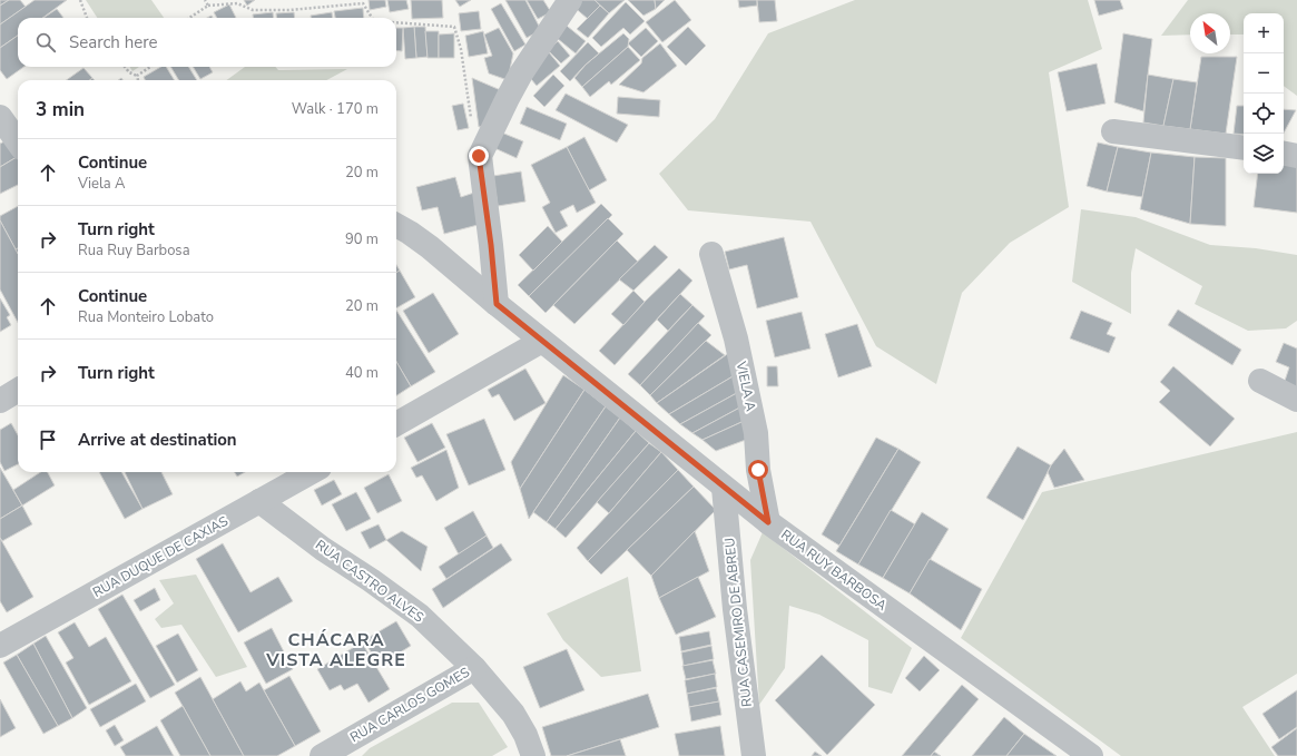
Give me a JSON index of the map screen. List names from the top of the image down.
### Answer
{
  "streets": {
    "street": [
      "VIELA A",
      "RUA DUQUE DE CAXIAS",
      "RUA RUY BARBOSA",
      "RUA CASTRO ALVES",
      "RUA CASEMIRO DE ABREU",
      "RUA CARLOS GOMES"
    ]
  },
  "crossings": [
    ["VIELA A", "RUA RUY BARBOSA"],
    ["RUA DUQUE DE CAXIAS", "RUA CASTRO ALVES"],
    ["RUA RUY BARBOSA", "RUA CASEMIRO DE ABREU"],
    ["RUA CASTRO ALVES", "RUA CARLOS GOMES"]
  ],
  "districts": ["CHÁCARA VISTA ALEGRE"],
  "north": "top left",
  "page": {
    "map_buttons": ["+", "−"],
    "search": "Search here",
    "heading": ["3 min", "Walk · 170 m"],
    "list": [
      ["Continue", "Viela A", "20 m"],
      ["Turn right", "Rua Ruy Barbosa", "90 m"],
      ["Continue", "Rua Monteiro Lobato", "20 m"],
      ["Turn right", "40 m"],
      "Arrive at destination"
    ]
  }
}
